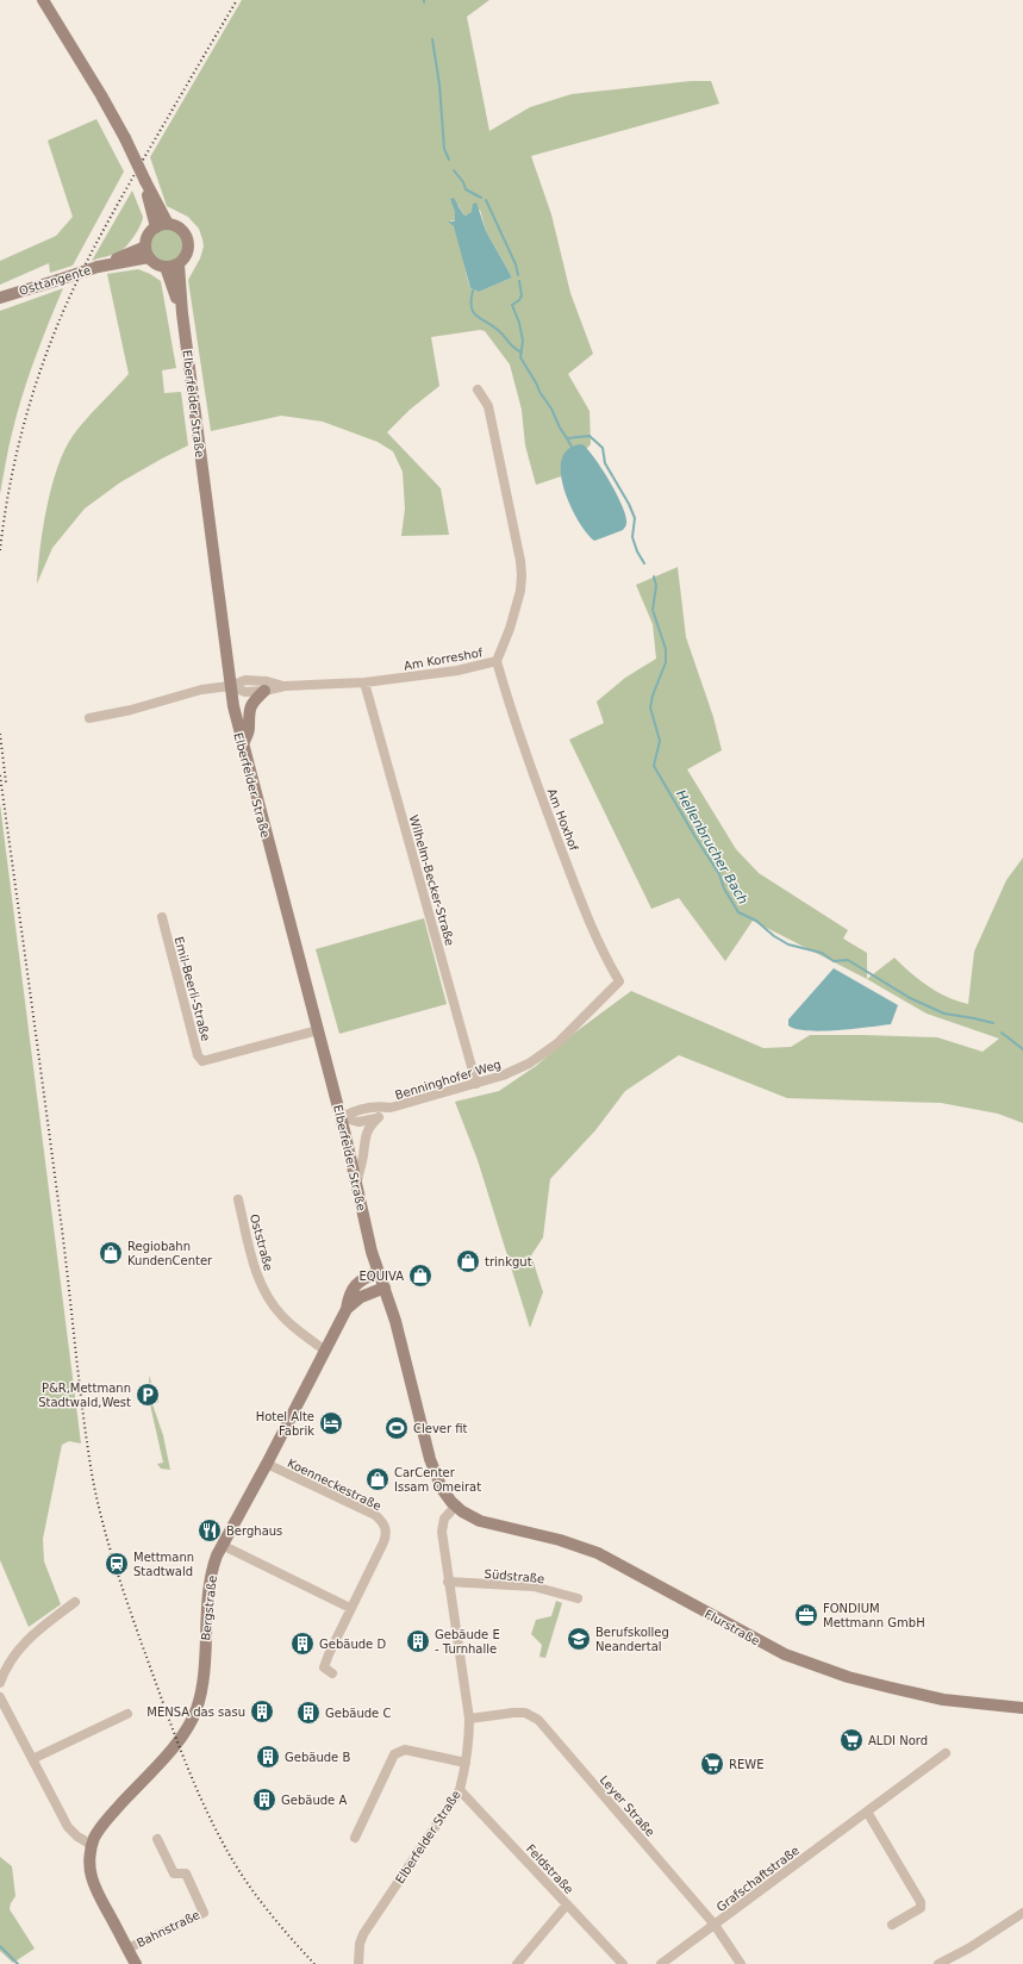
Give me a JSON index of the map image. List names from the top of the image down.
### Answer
{
  "streets": {
    "main road": [
      "Osttangente",
      "Elberfelder Straße",
      "Bergstraße",
      "Flurstraße",
      "Bahnstraße"
    ],
    "street": [
      "Am Korreshof",
      "Am Hoxhof",
      "Wilhelm-Becker-Straße",
      "Emil-Beerli-Straße",
      "Benninghofer Weg",
      "Oststraße",
      "Koenneckestraße",
      "Südstraße",
      "Leyer Straße",
      "Feldstraße",
      "Grafschaftstraße"
    ]
  },
  "crossings": [
    ["Osttangente", "Elberfelder Straße"],
    ["Elberfelder Straße", "Am Korreshof"],
    ["Elberfelder Straße", "Emil-Beerli-Straße"],
    ["Elberfelder Straße", "Benninghofer Weg"],
    ["Elberfelder Straße", "Südstraße"],
    ["Elberfelder Straße", "Bergstraße"],
    ["Elberfelder Straße", "Flurstraße"],
    ["Elberfelder Straße", "Leyer Straße"],
    ["Elberfelder Straße", "Feldstraße"],
    ["Am Korreshof", "Am Hoxhof"],
    ["Am Korreshof", "Wilhelm-Becker-Straße"],
    ["Am Hoxhof", "Benninghofer Weg"],
    ["Wilhelm-Becker-Straße", "Benninghofer Weg"],
    ["Oststraße", "Bergstraße"],
    ["Koenneckestraße", "Bergstraße"],
    ["Bergstraße", "Bahnstraße"],
    ["Leyer Straße", "Grafschaftstraße"]
  ],
  "water": ["Hellenbrucher Bach"],
  "places": {
    "shop": [
      "Regiobahn KundenCenter",
      "trinkgut",
      "EQUIVA",
      "CarCenter Issam Omeirat"
    ],
    "parking": ["P&R,Mettmann Stadtwald,West"],
    "hotel": ["Hotel Alte Fabrik"],
    "sports": ["Clever fit"],
    "restaurant": ["Berghaus"],
    "station": ["Mettmann Stadtwald"],
    "office": ["FONDIUM Mettmann GmbH"],
    "school or university": ["Berufskolleg Neandertal"],
    "building": [
      "Gebäude E - Turnhalle",
      "Gebäude D",
      "MENSA das sasu",
      "Gebäude C",
      "Gebäude B",
      "Gebäude A"
    ],
    "supermarket": ["ALDI Nord", "REWE"]
  }
}
